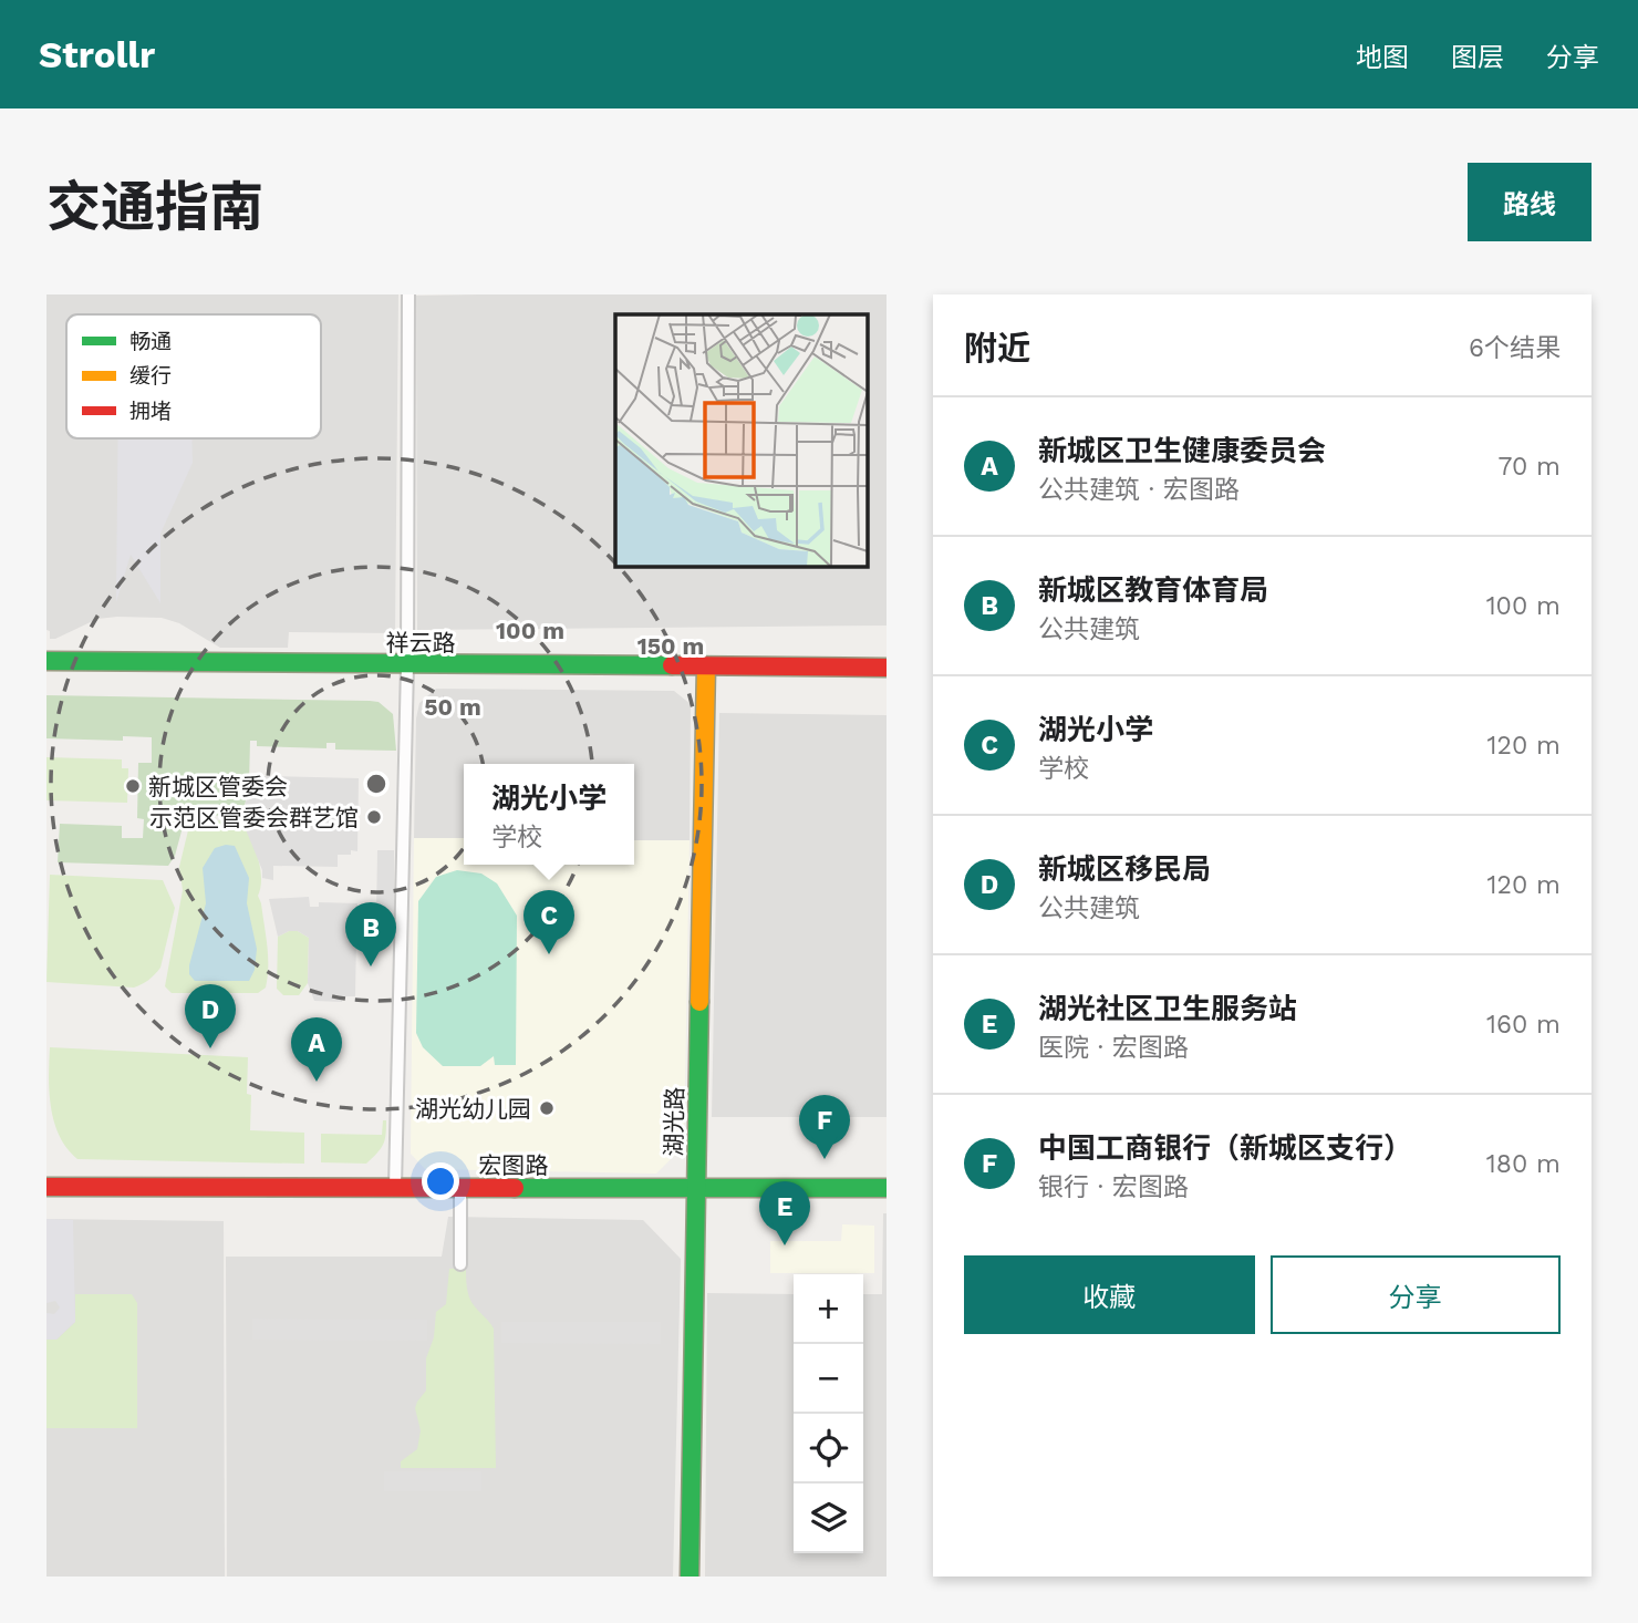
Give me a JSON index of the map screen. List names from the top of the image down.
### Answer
{
  "streets": {
    "street": ["祥云路", "湖光路", "宏图路"]
  },
  "crossings": [
    ["祥云路", "湖光路"],
    ["湖光路", "宏图路"]
  ],
  "places": ["新城区管委会", "示范区管委会群艺馆", "湖光幼儿园"],
  "legend": ["畅通", "缓行", "拥堵"],
  "page": {
    "header": "Strollr",
    "nav": ["地图", "图层", "分享"],
    "title": "交通指南",
    "buttons": [
      "路线",
      ["收藏", "分享"]
    ],
    "heading": ["附近", "6个结果"],
    "list": [
      {
        "mark": "A",
        "name": "新城区卫生健康委员会",
        "note": "公共建筑 · 宏图路",
        "value": "70 m"
      },
      {
        "mark": "B",
        "name": "新城区教育体育局",
        "note": "公共建筑",
        "value": "100 m"
      },
      {
        "mark": "C",
        "name": "湖光小学",
        "note": "学校",
        "value": "120 m"
      },
      {
        "mark": "D",
        "name": "新城区移民局",
        "note": "公共建筑",
        "value": "120 m"
      },
      {
        "mark": "E",
        "name": "湖光社区卫生服务站",
        "note": "医院 · 宏图路",
        "value": "160 m"
      },
      {
        "mark": "F",
        "name": "中国工商银行（新城区支行）",
        "note": "银行 · 宏图路",
        "value": "180 m"
      }
    ],
    "popup": ["湖光小学", "学校"],
    "pins": [
      "C",
      "B",
      "D",
      "A",
      "F",
      "E"
    ],
    "map_buttons": ["+", "−"]
  },
  "rings": ["100 m", "150 m", "50 m"]
}
